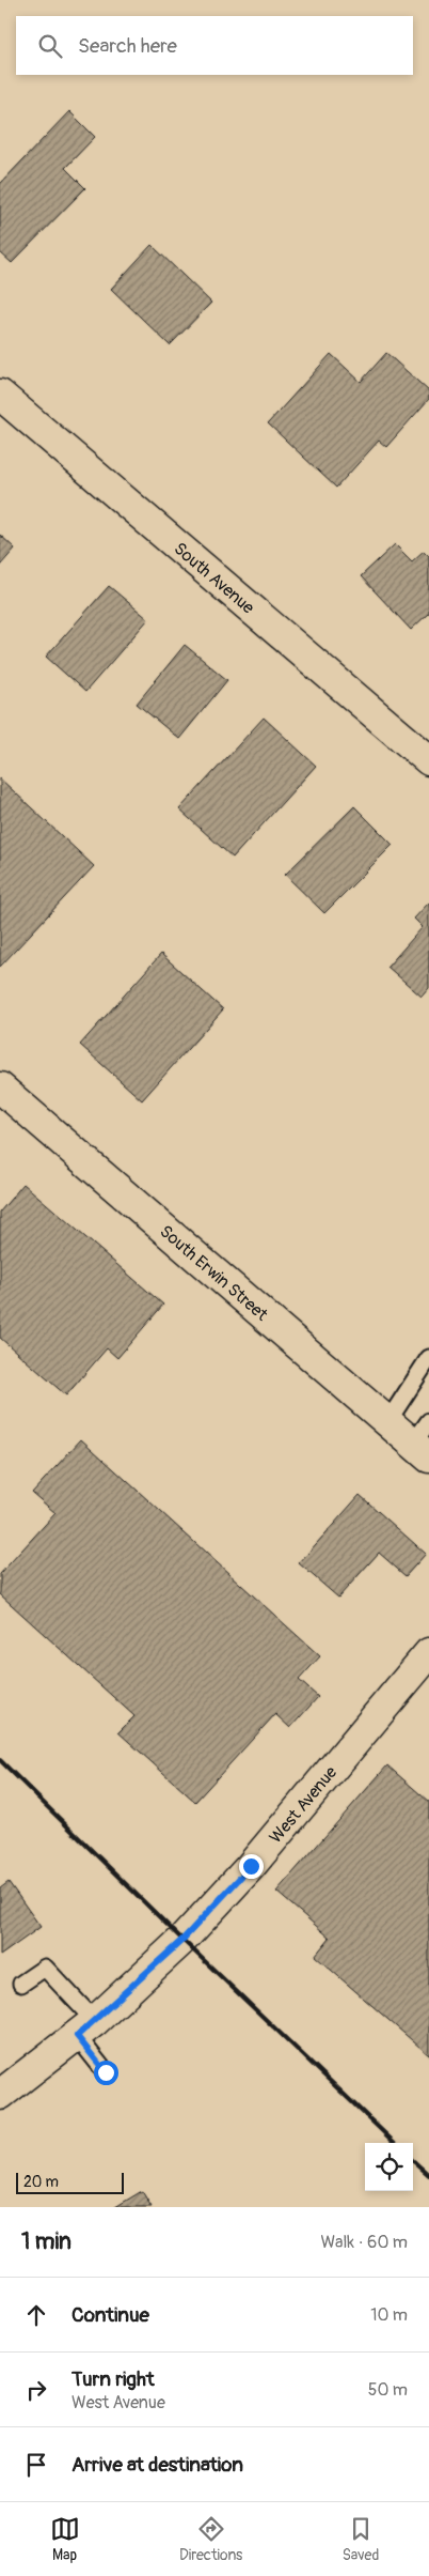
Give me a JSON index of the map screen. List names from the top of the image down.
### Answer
{
  "streets": {
    "street": ["South Avenue", "South Erwin Street", "West Avenue"]
  },
  "scale_bar": "20 m",
  "page": {
    "search": "Search here",
    "scale": "20 m",
    "heading": ["1 min", "Walk · 60 m"],
    "list": [
      ["Continue", "10 m"],
      ["Turn right", "West Avenue", "50 m"],
      "Arrive at destination"
    ],
    "nav": ["Map", "Directions", "Saved"]
  }
}
